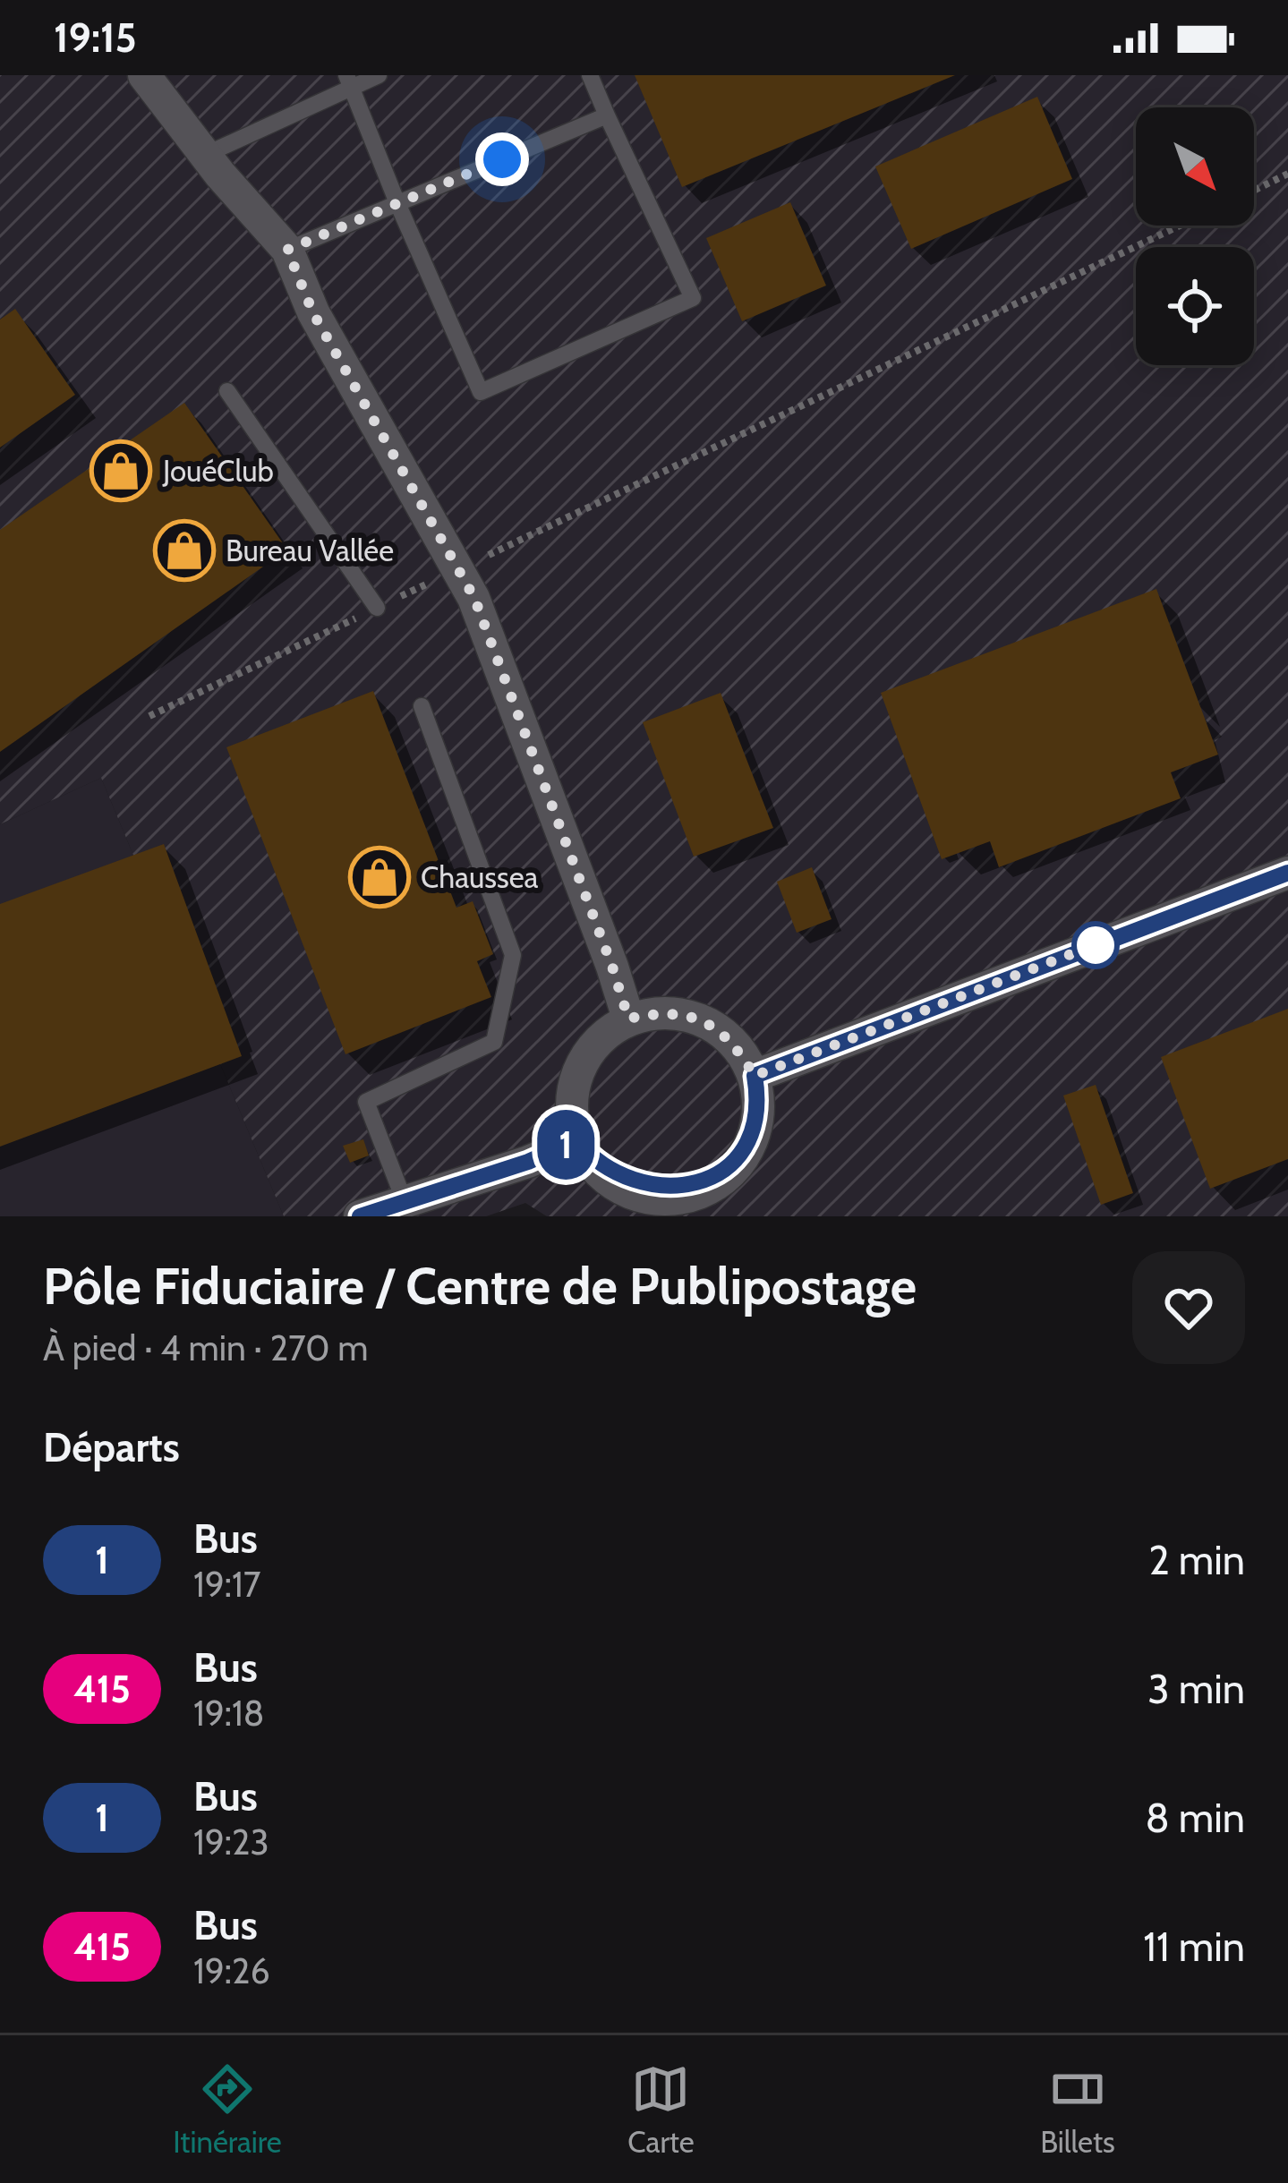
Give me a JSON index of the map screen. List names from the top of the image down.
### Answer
{
  "places": {
    "shop": ["JouéClub", "Bureau Vallée", "Chaussea"]
  },
  "lines": ["bus line 1"],
  "north": "bottom right",
  "page": {
    "status": "19:15",
    "on_map": "1",
    "heading": [
      ["Pôle Fiduciaire / Centre de Publipostage", "À pied · 4 min · 270 m"],
      "Départs"
    ],
    "list": [
      {
        "mark": "1",
        "name": "Bus",
        "note": "19:17",
        "value": "2 min"
      },
      {
        "mark": "415",
        "name": "Bus",
        "note": "19:18",
        "value": "3 min"
      },
      {
        "mark": "1",
        "name": "Bus",
        "note": "19:23",
        "value": "8 min"
      },
      {
        "mark": "415",
        "name": "Bus",
        "note": "19:26",
        "value": "11 min"
      }
    ],
    "tabs": ["Itinéraire", "Carte", "Billets"]
  }
}
